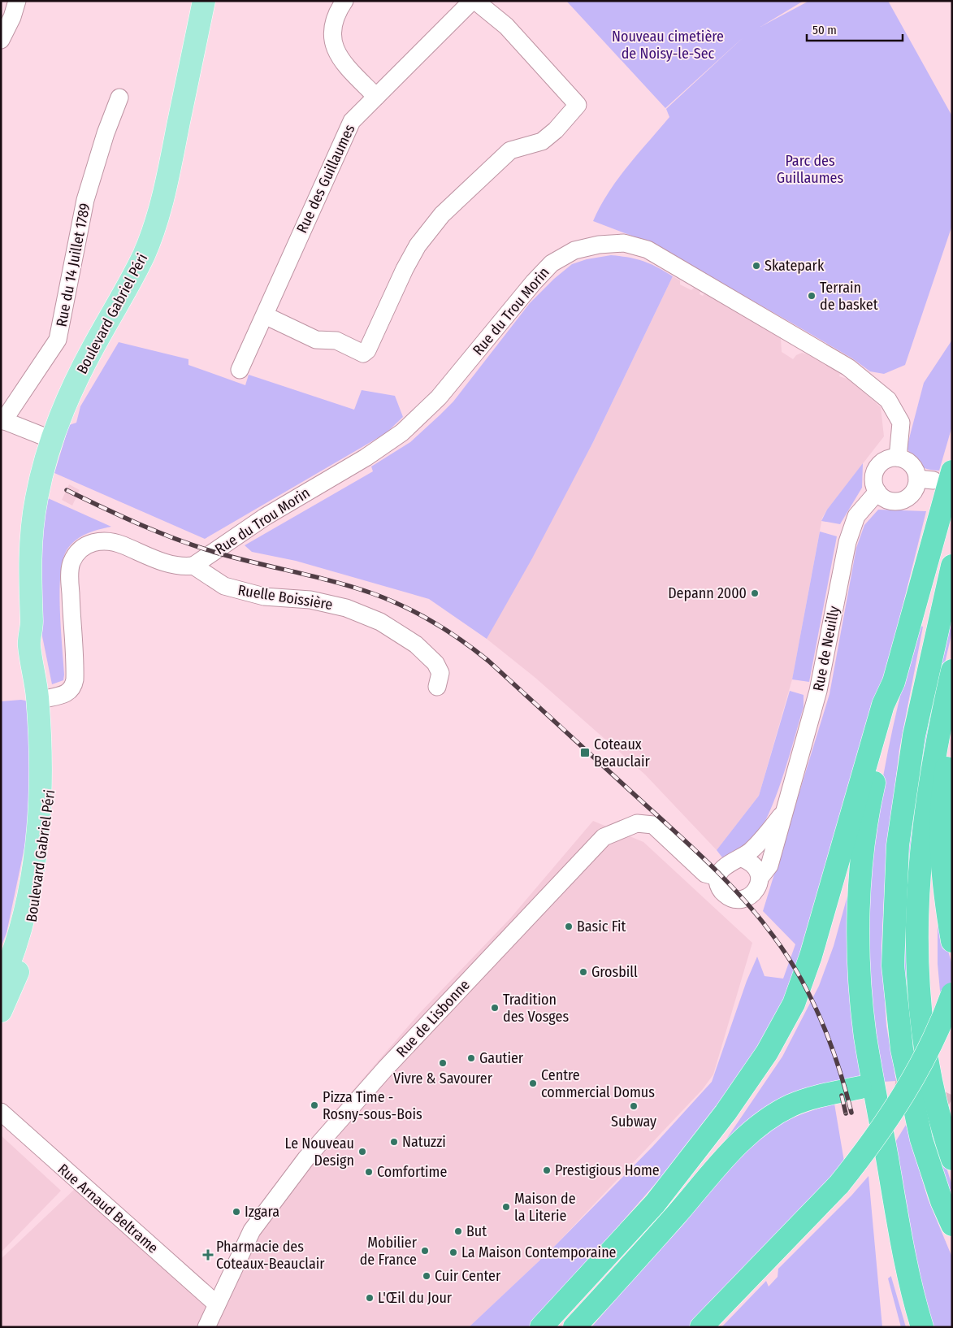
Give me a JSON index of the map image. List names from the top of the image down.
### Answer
{
  "streets": {
    "main road": ["Boulevard Gabriel Péri"],
    "street": [
      "Rue des Guillaumes",
      "Rue du 14 Juillet 1789",
      "Rue du Trou Morin",
      "Ruelle Boissière",
      "Rue de Neuilly",
      "Rue de Lisbonne",
      "Rue Arnaud Beltrame"
    ]
  },
  "crossings": [
    ["Rue du Trou Morin", "Ruelle Boissière"],
    ["Rue de Neuilly", "Rue de Lisbonne"],
    ["Rue de Lisbonne", "Rue Arnaud Beltrame"]
  ],
  "parks": ["Nouveau cimetière de Noisy-le-Sec", "Parc des Guillaumes"],
  "places": {
    "other": [
      "Skatepark",
      "Terrain de basket",
      "Depann 2000",
      "Basic Fit",
      "Grosbill",
      "Tradition des Vosges",
      "Gautier",
      "Vivre & Savourer",
      "Centre commercial Domus",
      "Pizza Time - Rosny-sous-Bois",
      "Subway",
      "Natuzzi",
      "Le Nouveau Design",
      "Prestigious Home",
      "Comfortime",
      "Maison de la Literie",
      "Izgara",
      "But",
      "Mobilier de France",
      "La Maison Contemporaine",
      "Cuir Center",
      "L'Œil du Jour"
    ],
    "transit": ["Coteaux Beauclair"],
    "health": ["Pharmacie des Coteaux-Beauclair"]
  },
  "scale_bar": "50 m"
}
